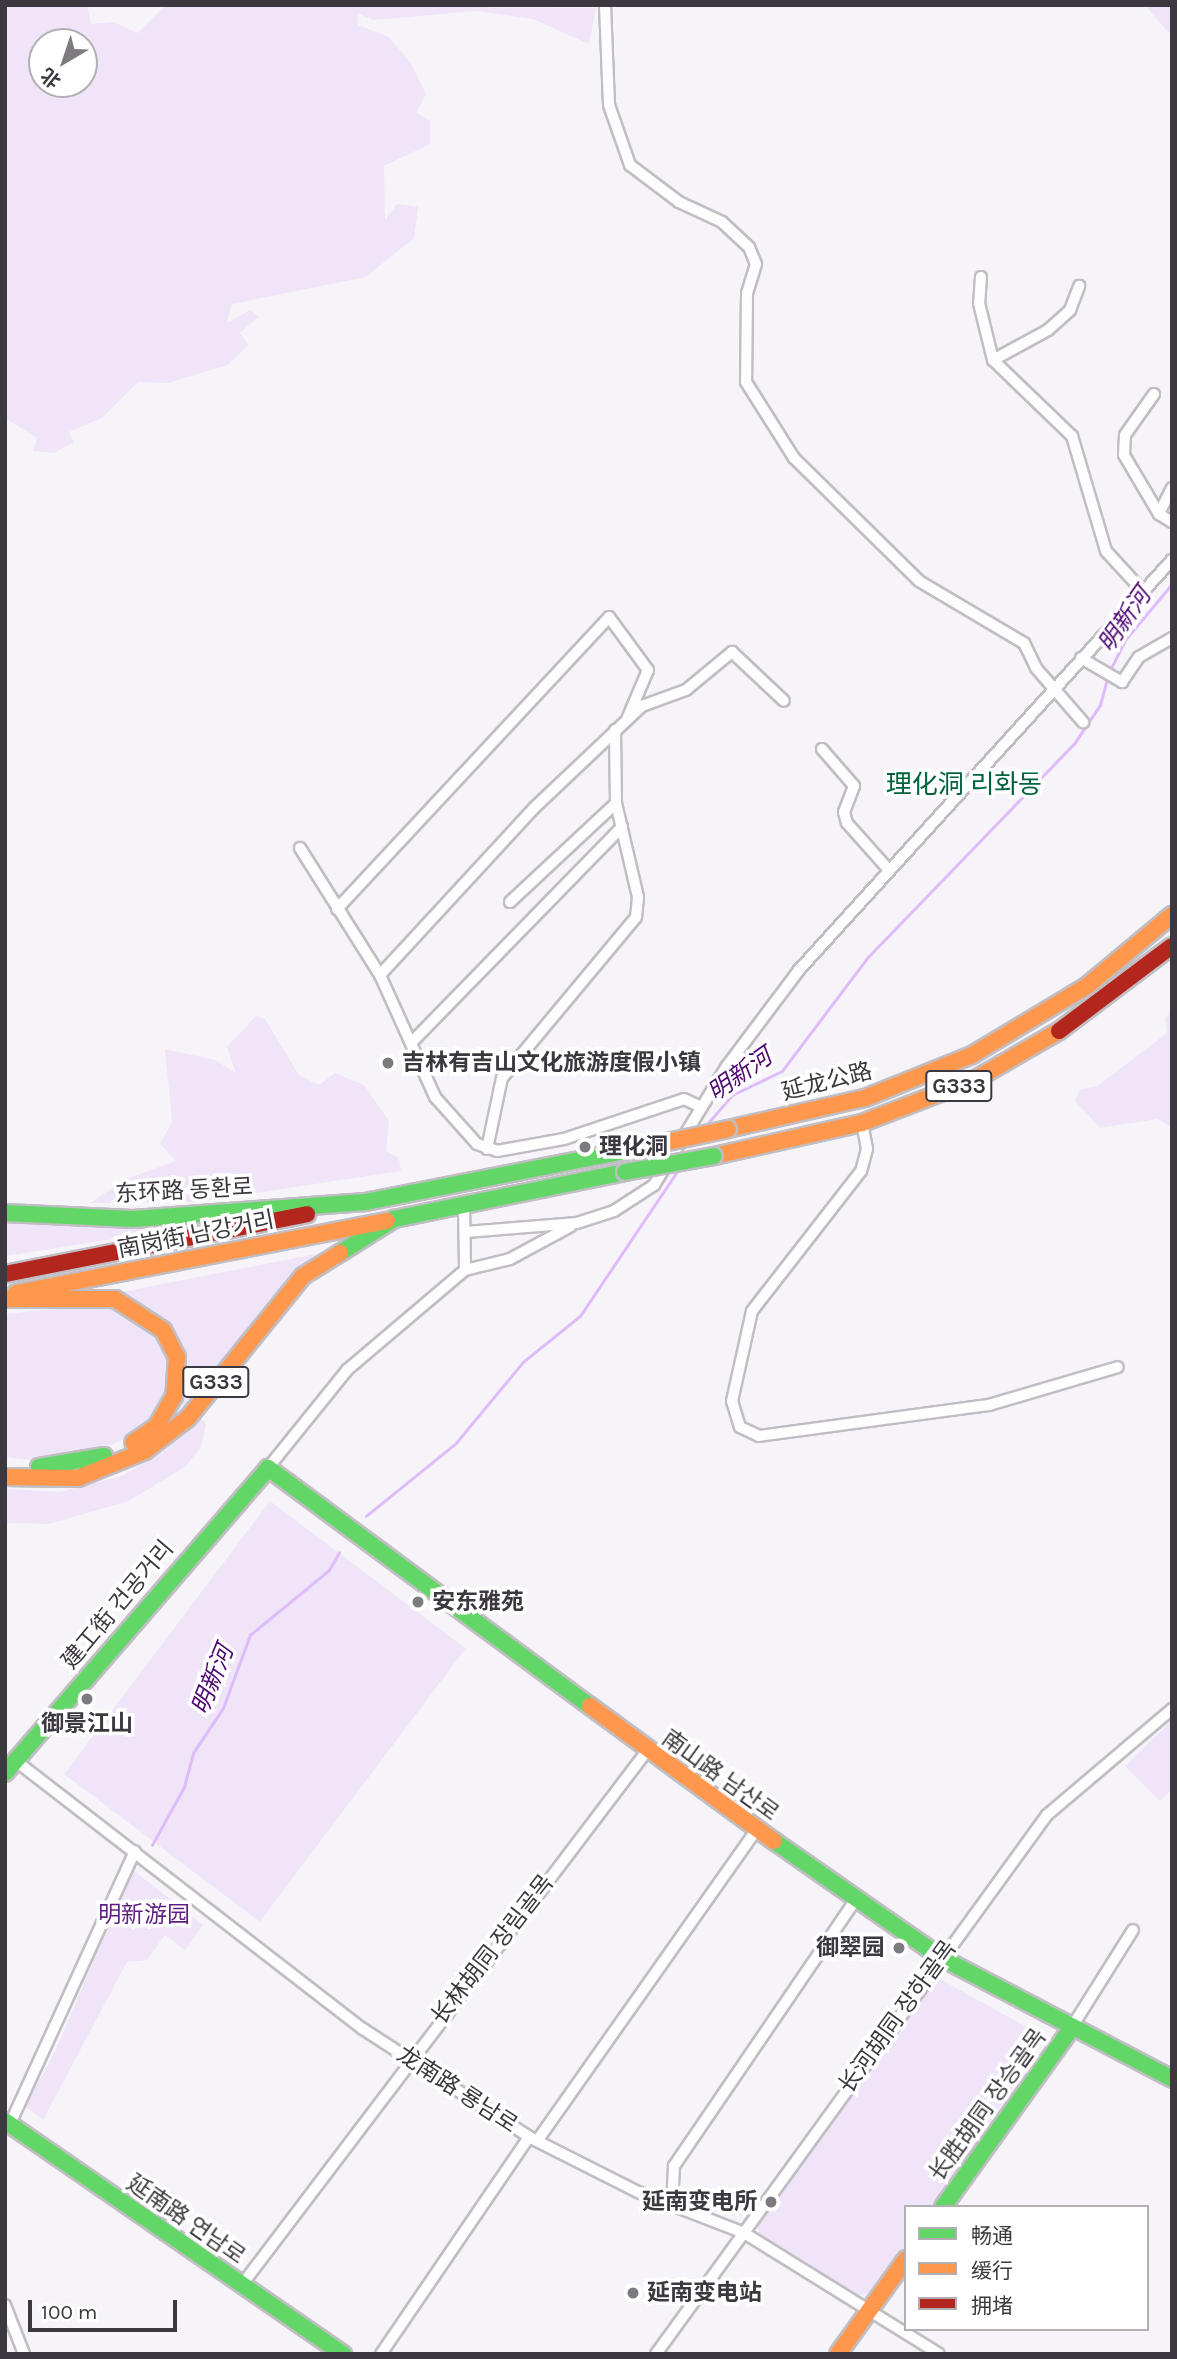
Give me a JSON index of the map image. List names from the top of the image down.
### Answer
{
  "streets": {
    "main road": [
      "延龙公路",
      "G333",
      "东环路 동환로",
      "南岗街 남강거리",
      "建工街 건공거리",
      "南山路 남산로",
      "长胜胡同 장승골목",
      "延南路 연남로"
    ],
    "street": ["长林胡同 장림골목", "长河胡同 장하골목", "龙南路 룡남로"]
  },
  "crossings": [
    ["延龙公路", "G333"],
    ["延龙公路", "东环路 동환로"],
    ["延龙公路", "南岗街 남강거리"],
    ["G333", "南岗街 남강거리"],
    ["东环路 동환로", "南岗街 남강거리"],
    ["建工街 건공거리", "南山路 남산로"],
    ["建工街 건공거리", "龙南路 룡남로"],
    ["南山路 남산로", "长林胡同 장림골목"],
    ["南山路 남산로", "长河胡同 장하골목"],
    ["南山路 남산로", "长胜胡同 장승골목"],
    ["长林胡同 장림골목", "龙南路 룡남로"],
    ["长林胡同 장림골목", "延南路 연남로"],
    ["长河胡同 장하골목", "龙南路 룡남로"]
  ],
  "districts": ["理化洞 리화동"],
  "water": ["明新河"],
  "parks": ["明新游园"],
  "places": [
    "吉林有吉山文化旅游度假小镇",
    "理化洞",
    "安东雅苑",
    "御景江山",
    "御翠园",
    "延南变电所",
    "延南变电站"
  ],
  "legend": ["畅通", "缓行", "拥堵"],
  "scale_bar": "100 m",
  "north": "bottom left"
}
